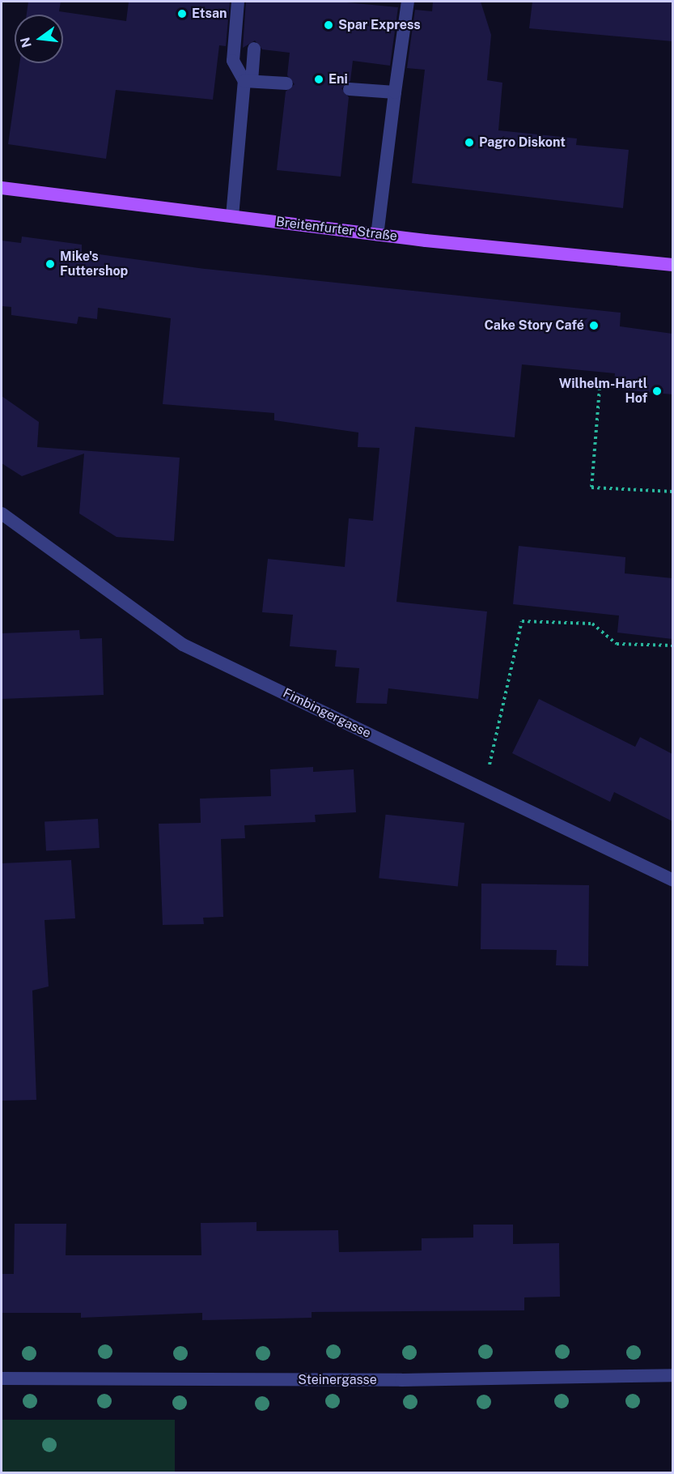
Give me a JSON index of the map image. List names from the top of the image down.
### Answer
{
  "streets": {
    "main road": ["Breitenfurter Straße"],
    "street": ["Fimbingergasse", "Steinergasse"]
  },
  "places": [
    "Etsan",
    "Spar Express",
    "Eni",
    "Pagro Diskont",
    "Mike's Futtershop",
    "Cake Story Café",
    "Wilhelm-Hartl Hof"
  ],
  "north": "left"
}
